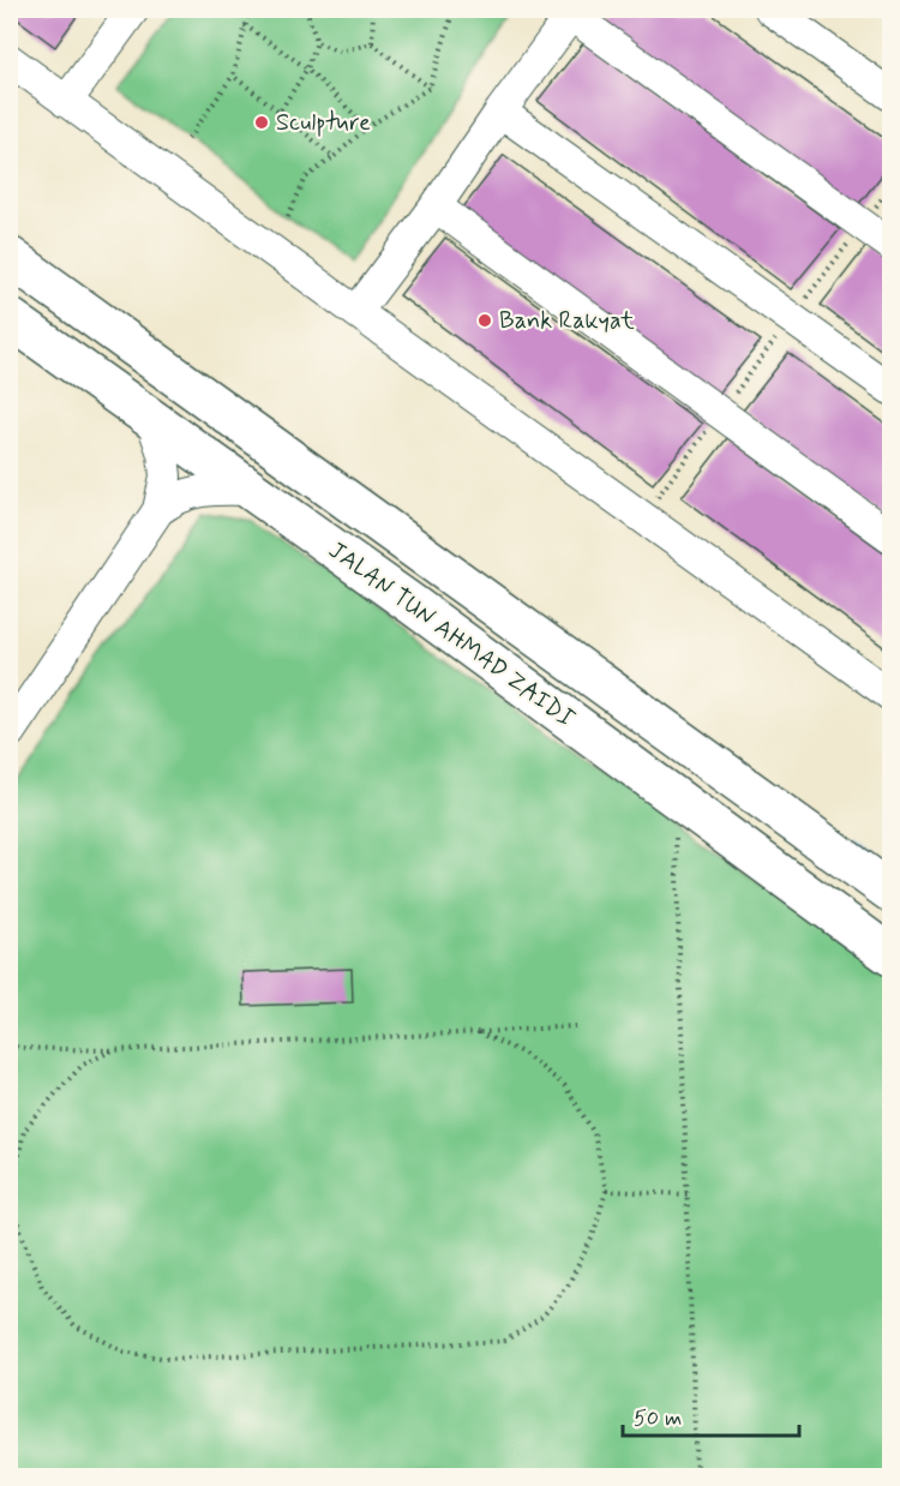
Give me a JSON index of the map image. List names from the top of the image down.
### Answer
{
  "streets": {
    "main road": ["JALAN TUN AHMAD ZAIDI"]
  },
  "places": ["Sculpture", "Bank Rakyat"],
  "scale_bar": "50 m"
}
